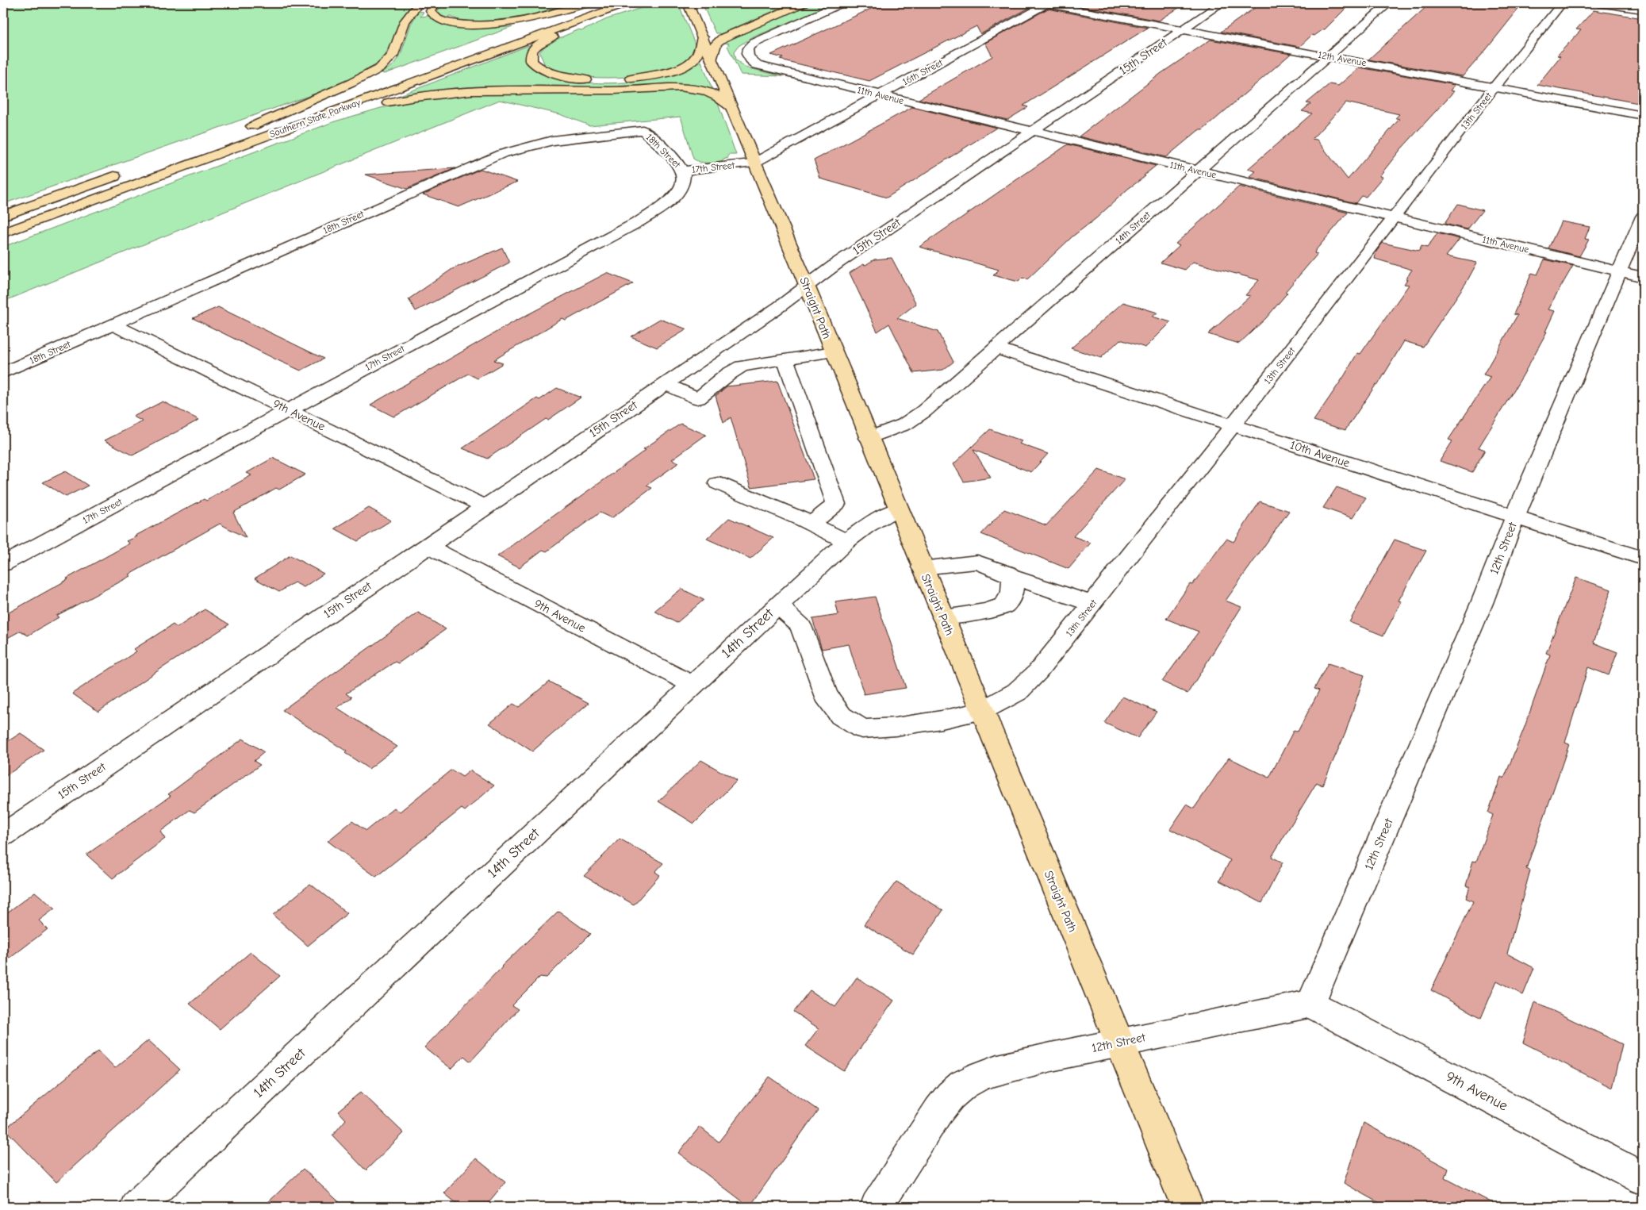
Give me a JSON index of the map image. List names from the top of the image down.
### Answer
{
  "streets": {
    "main road": ["Southern State Parkway", "Straight Path"],
    "street": [
      "15th Street",
      "12th Avenue",
      "16th Street",
      "11th Avenue",
      "13th Street",
      "18th Street",
      "17th Street",
      "14th Street",
      "9th Avenue",
      "10th Avenue",
      "12th Street"
    ]
  },
  "crossings": [
    ["15th Street", "12th Avenue"],
    ["15th Street", "11th Avenue"],
    ["15th Street", "Straight Path"],
    ["15th Street", "9th Avenue"],
    ["12th Avenue", "16th Street"],
    ["12th Avenue", "13th Street"],
    ["12th Avenue", "14th Street"],
    ["16th Street", "11th Avenue"],
    ["16th Street", "17th Street"],
    ["16th Street", "Straight Path"],
    ["11th Avenue", "13th Street"],
    ["11th Avenue", "14th Street"],
    ["11th Avenue", "12th Street"],
    ["13th Street", "14th Street"],
    ["13th Street", "Straight Path"],
    ["13th Street", "10th Avenue"],
    ["18th Street", "17th Street"],
    ["18th Street", "9th Avenue"],
    ["17th Street", "Straight Path"],
    ["17th Street", "9th Avenue"],
    ["14th Street", "Straight Path"],
    ["14th Street", "9th Avenue"],
    ["14th Street", "10th Avenue"],
    ["Straight Path", "12th Street"],
    ["9th Avenue", "12th Street"],
    ["10th Avenue", "12th Street"]
  ]
}
